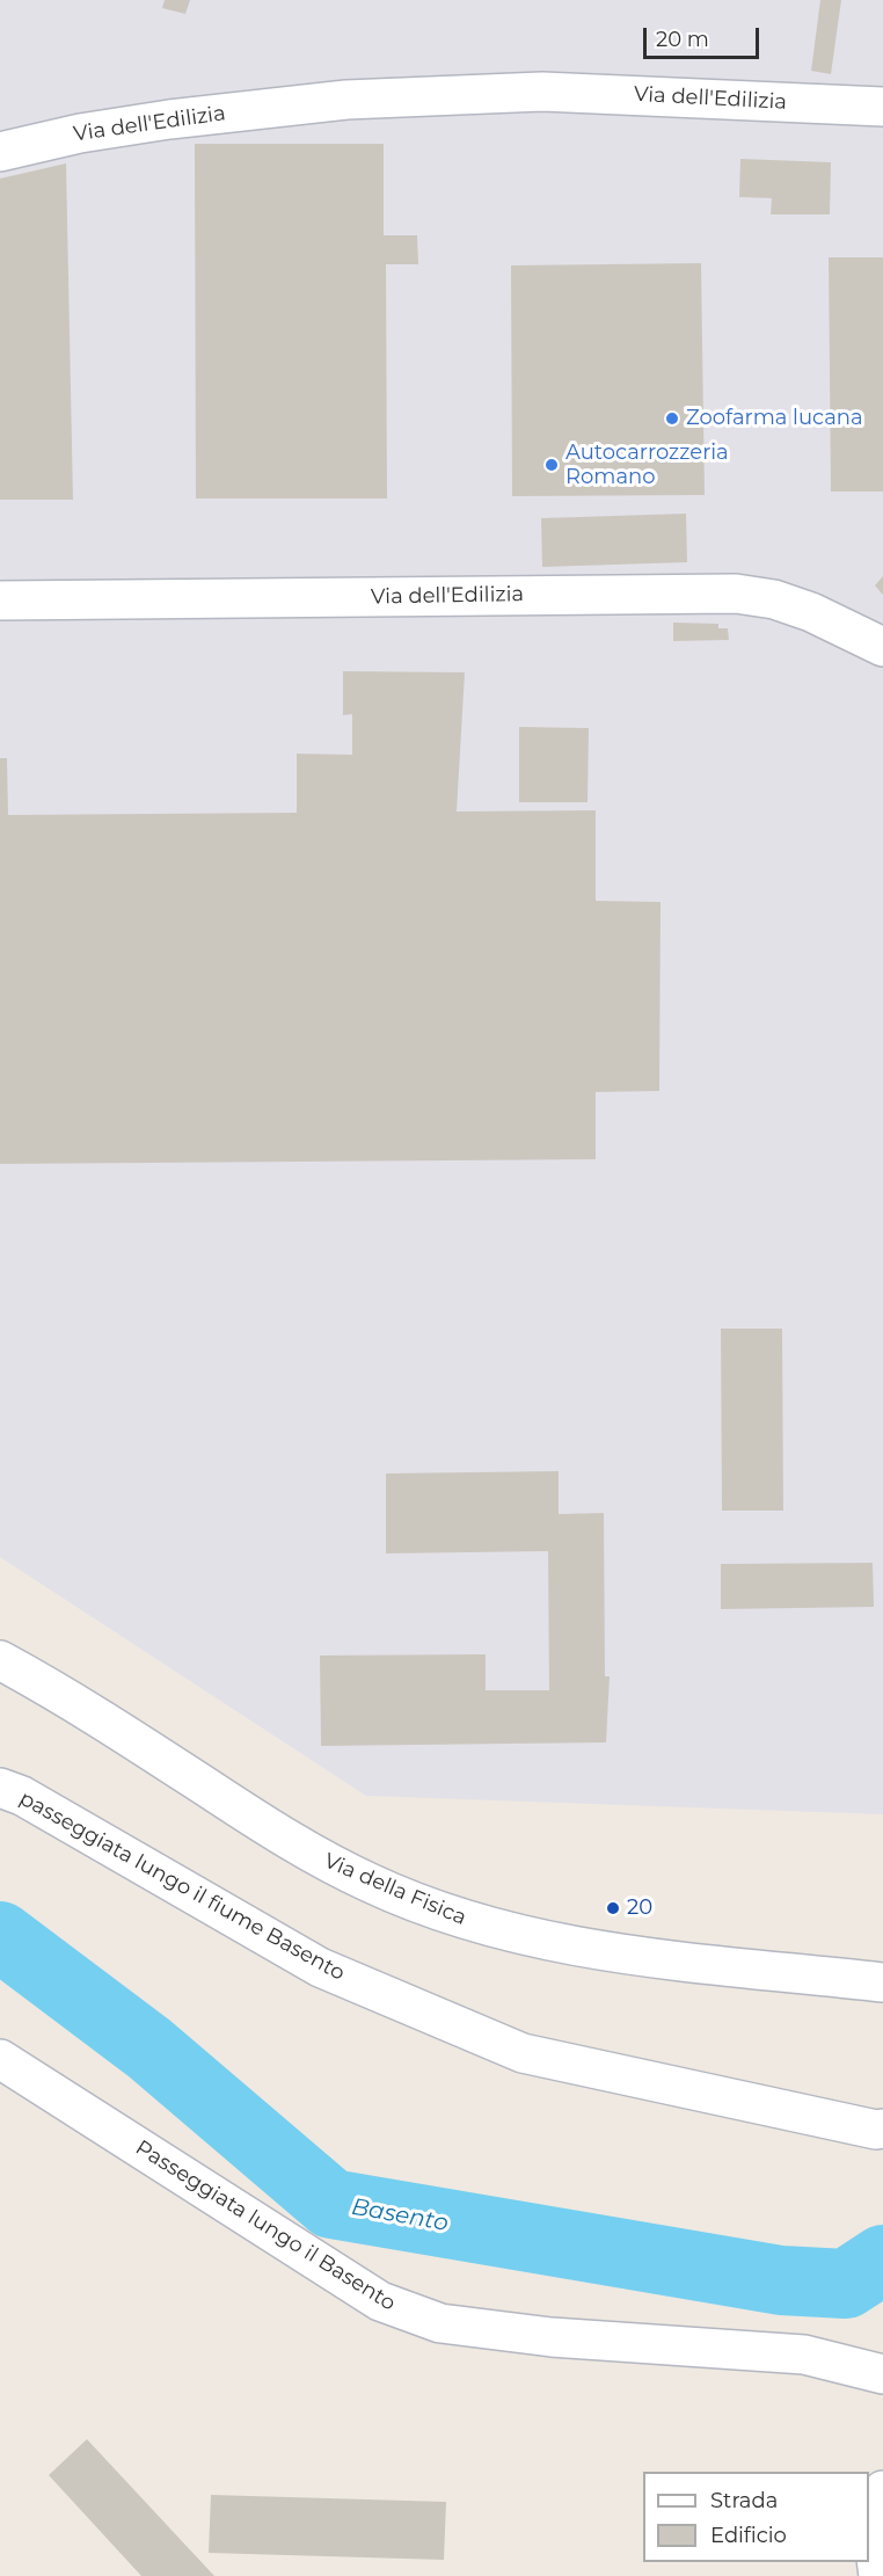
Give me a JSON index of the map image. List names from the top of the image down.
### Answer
{
  "streets": {
    "street": [
      "Via dell'Edilizia",
      "passeggiata lungo il fiume Basento",
      "Via della Fisica",
      "Passeggiata lungo il Basento"
    ]
  },
  "water": ["Basento"],
  "places": ["Zoofarma lucana", "Autocarrozzeria Romano", "20"],
  "legend": ["Strada", "Edificio"],
  "scale_bar": "20 m"
}
